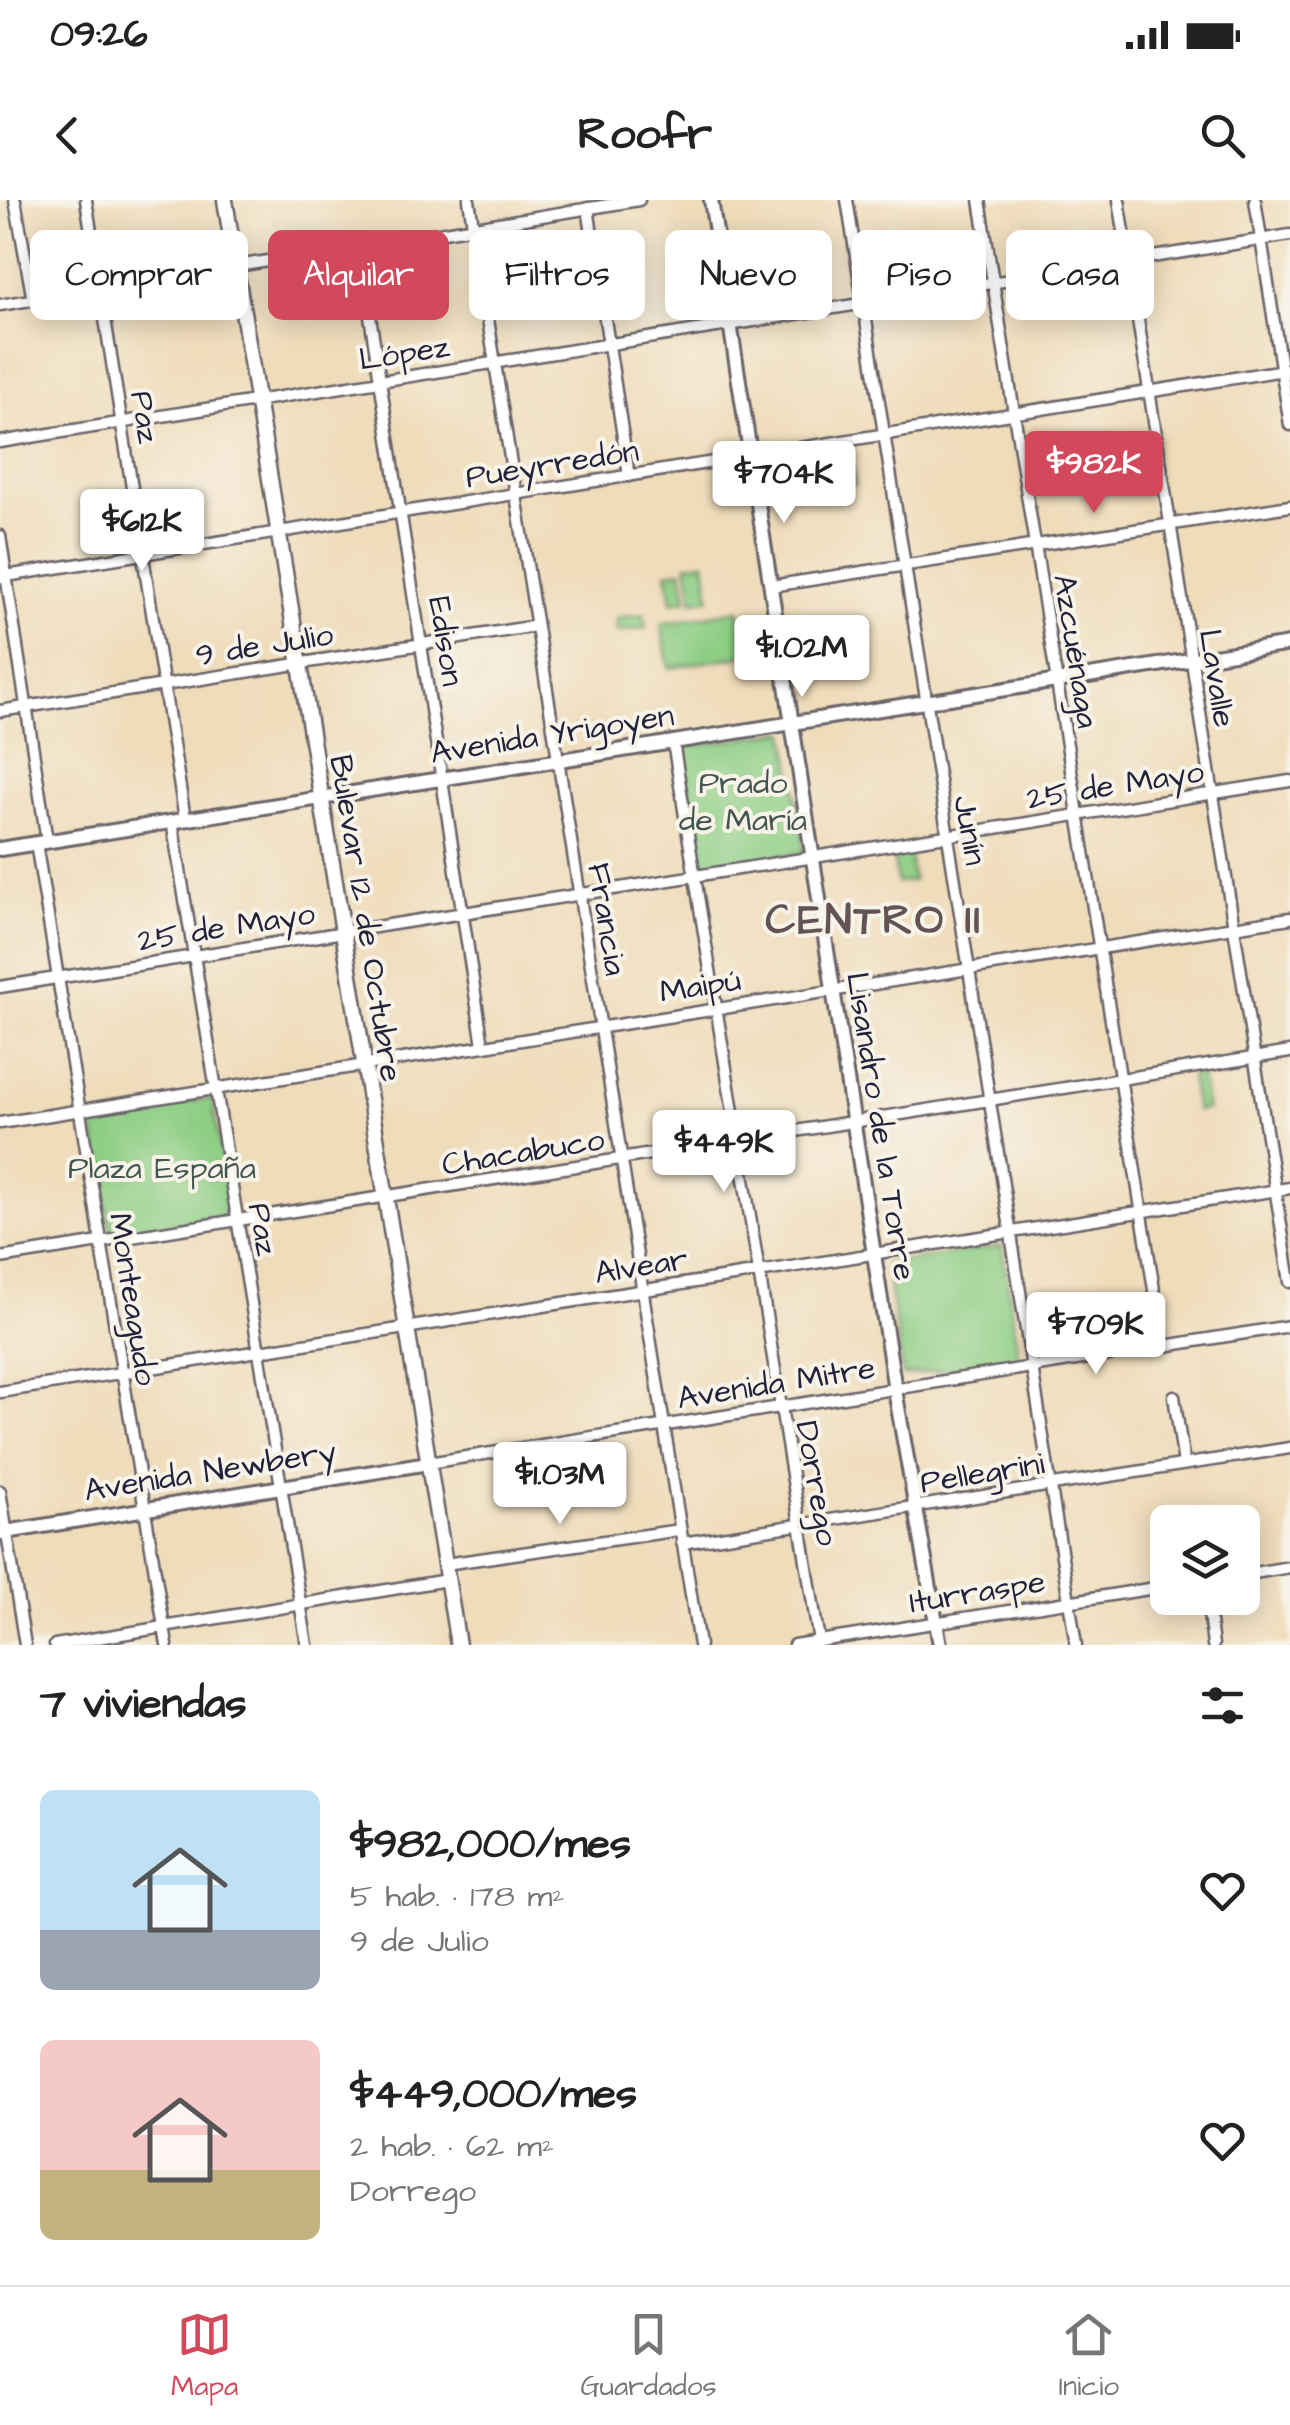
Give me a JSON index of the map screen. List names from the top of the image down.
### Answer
{
  "streets": {
    "highway": ["Bulevar 12 de Octubre"],
    "main road": ["Avenida Yrigoyen", "Lisandro de la Torre", "Avenida Newbery"],
    "street": [
      "López",
      "Paz",
      "Pueyrredón",
      "Edison",
      "9 de Julio",
      "Azcuénaga",
      "Lavalle",
      "25 de Mayo",
      "Junín",
      "Francia",
      "Maipú",
      "Chacabuco",
      "Alvear",
      "Monteagudo",
      "Avenida Mitre",
      "Pellegrini",
      "Dorrego",
      "Iturraspe"
    ]
  },
  "crossings": [
    ["López", "Paz"],
    ["López", "Edison"],
    ["López", "Azcuénaga"],
    ["López", "Bulevar 12 de Octubre"],
    ["López", "Francia"],
    ["López", "Lisandro de la Torre"],
    ["Paz", "Pueyrredón"],
    ["Paz", "9 de Julio"],
    ["Paz", "Avenida Yrigoyen"],
    ["Paz", "25 de Mayo"],
    ["Paz", "Maipú"],
    ["Paz", "Chacabuco"],
    ["Paz", "Alvear"],
    ["Paz", "Avenida Newbery"],
    ["Pueyrredón", "Edison"],
    ["Pueyrredón", "Azcuénaga"],
    ["Pueyrredón", "Lavalle"],
    ["Pueyrredón", "Junín"],
    ["Pueyrredón", "Bulevar 12 de Octubre"],
    ["Pueyrredón", "Francia"],
    ["Pueyrredón", "Lisandro de la Torre"],
    ["Pueyrredón", "Monteagudo"],
    ["Edison", "9 de Julio"],
    ["Edison", "Avenida Yrigoyen"],
    ["Edison", "25 de Mayo"],
    ["Edison", "Maipú"],
    ["9 de Julio", "Bulevar 12 de Octubre"],
    ["9 de Julio", "Francia"],
    ["9 de Julio", "Monteagudo"],
    ["Azcuénaga", "Avenida Yrigoyen"],
    ["Azcuénaga", "25 de Mayo"],
    ["Azcuénaga", "Maipú"],
    ["Azcuénaga", "Chacabuco"],
    ["Azcuénaga", "Alvear"],
    ["Azcuénaga", "Avenida Mitre"],
    ["Lavalle", "Avenida Yrigoyen"],
    ["Lavalle", "25 de Mayo"],
    ["Lavalle", "Maipú"],
    ["Lavalle", "Chacabuco"],
    ["Lavalle", "Alvear"],
    ["Avenida Yrigoyen", "Junín"],
    ["Avenida Yrigoyen", "Bulevar 12 de Octubre"],
    ["Avenida Yrigoyen", "Francia"],
    ["Avenida Yrigoyen", "Lisandro de la Torre"],
    ["Avenida Yrigoyen", "Monteagudo"],
    ["Avenida Yrigoyen", "Dorrego"],
    ["25 de Mayo", "Junín"],
    ["25 de Mayo", "Bulevar 12 de Octubre"],
    ["25 de Mayo", "Francia"],
    ["25 de Mayo", "Lisandro de la Torre"],
    ["25 de Mayo", "Monteagudo"],
    ["25 de Mayo", "Dorrego"],
    ["Junín", "Maipú"],
    ["Junín", "Chacabuco"],
    ["Junín", "Alvear"],
    ["Junín", "Avenida Mitre"],
    ["Junín", "Pellegrini"],
    ["Junín", "Iturraspe"],
    ["Bulevar 12 de Octubre", "Maipú"],
    ["Bulevar 12 de Octubre", "Chacabuco"],
    ["Bulevar 12 de Octubre", "Alvear"],
    ["Bulevar 12 de Octubre", "Avenida Mitre"],
    ["Bulevar 12 de Octubre", "Avenida Newbery"],
    ["Francia", "Maipú"],
    ["Francia", "Chacabuco"],
    ["Francia", "Alvear"],
    ["Francia", "Avenida Mitre"],
    ["Francia", "Pellegrini"],
    ["Maipú", "Lisandro de la Torre"],
    ["Maipú", "Monteagudo"],
    ["Maipú", "Dorrego"],
    ["Lisandro de la Torre", "Chacabuco"],
    ["Lisandro de la Torre", "Alvear"],
    ["Lisandro de la Torre", "Avenida Mitre"],
    ["Lisandro de la Torre", "Pellegrini"],
    ["Lisandro de la Torre", "Iturraspe"],
    ["Chacabuco", "Monteagudo"],
    ["Chacabuco", "Dorrego"],
    ["Alvear", "Monteagudo"],
    ["Alvear", "Dorrego"],
    ["Monteagudo", "Avenida Newbery"],
    ["Avenida Mitre", "Avenida Newbery"],
    ["Avenida Mitre", "Dorrego"],
    ["Pellegrini", "Dorrego"],
    ["Dorrego", "Iturraspe"]
  ],
  "districts": ["CENTRO II"],
  "parks": ["Prado de María", "Plaza España"],
  "page": {
    "status": "09:26",
    "header": "Roofr",
    "chip": [
      "Comprar",
      "Alquilar",
      "Filtros",
      "Nuevo",
      "Piso",
      "Casa"
    ],
    "price": [
      "$982K",
      "$704K",
      "$612K",
      "$1.02M",
      "$449K",
      "$709K",
      "$1.03M"
    ],
    "heading": "7 viviendas",
    "list": [
      {
        "name": "$982,000/mes",
        "note": "5 hab. · 178 m² · 9 de Julio"
      },
      {
        "name": "$449,000/mes",
        "note": "2 hab. · 62 m² · Dorrego"
      }
    ],
    "tabs": ["Mapa", "Guardados", "Inicio"]
  }
}
